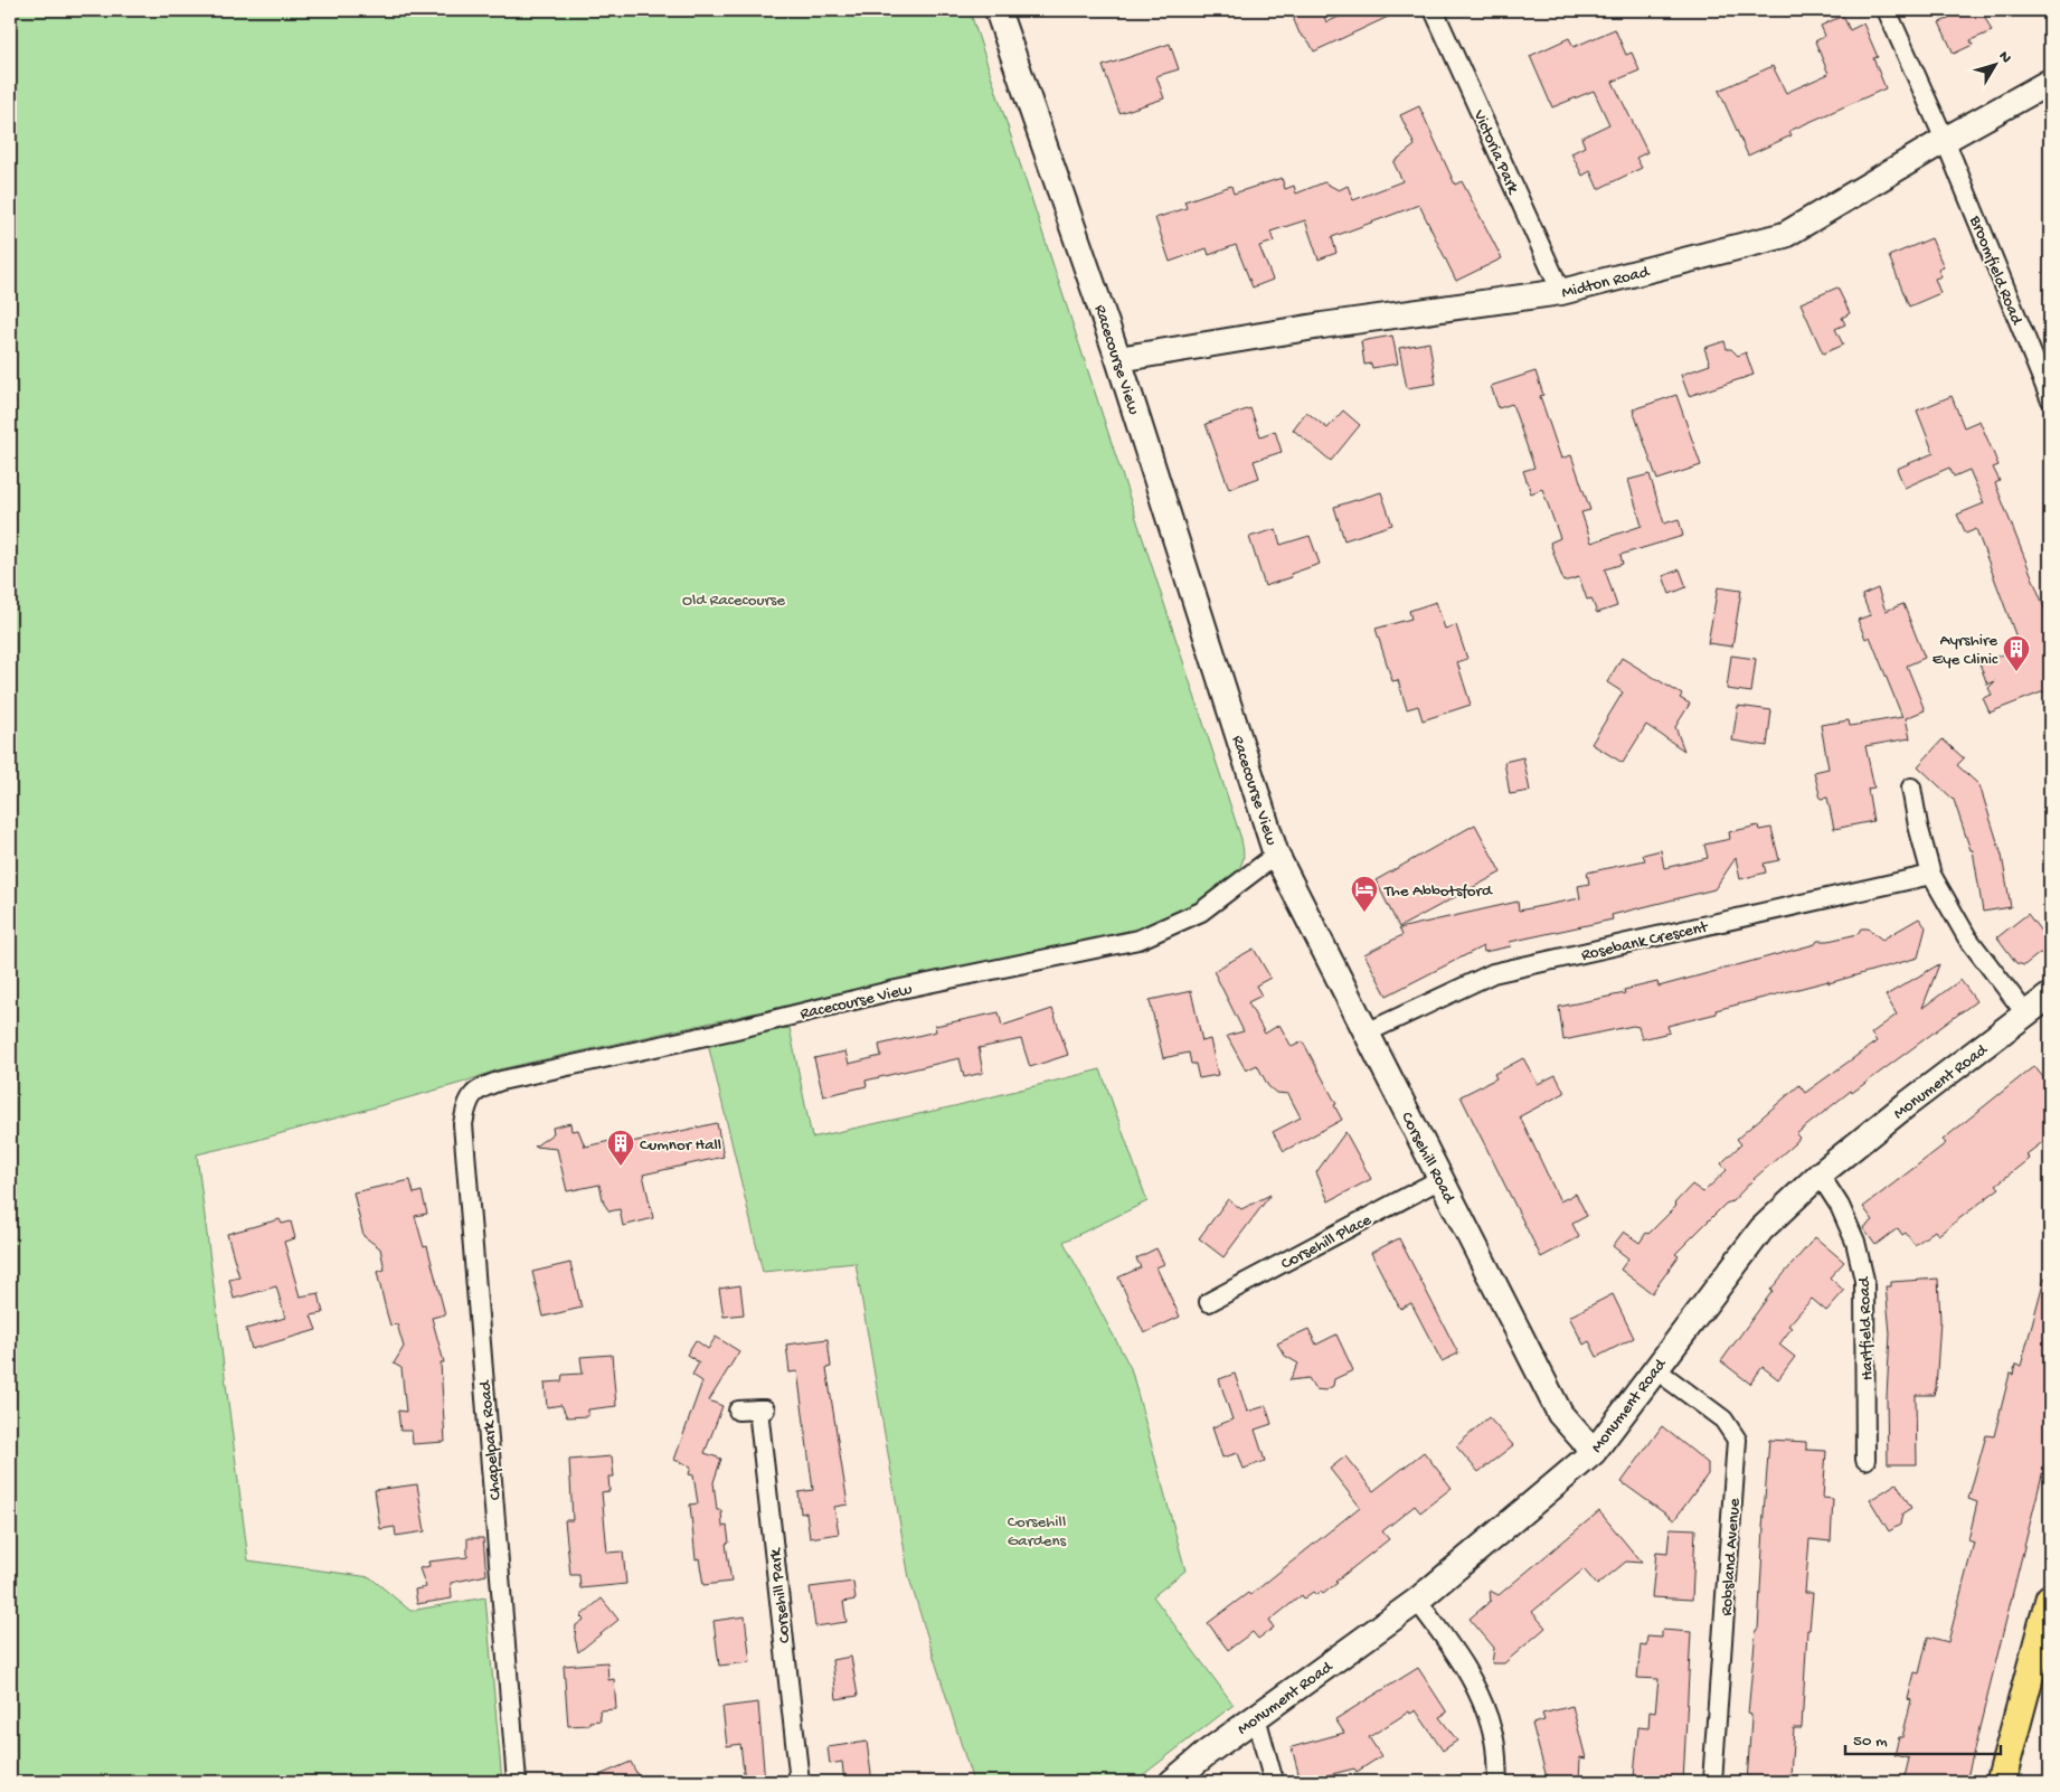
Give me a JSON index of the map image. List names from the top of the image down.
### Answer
{
  "streets": {
    "street": [
      "Victoria Park",
      "Broomfield Road",
      "Midton Road",
      "Racecourse View",
      "Rosebank Crescent",
      "Monument Road",
      "Corsehill Road",
      "Corsehill Place",
      "Hartfield Road",
      "Chapelpark Road",
      "Robsland Avenue",
      "Corsehill Park"
    ]
  },
  "crossings": [
    ["Victoria Park", "Midton Road"],
    ["Broomfield Road", "Midton Road"],
    ["Midton Road", "Racecourse View"],
    ["Racecourse View", "Corsehill Road"],
    ["Racecourse View", "Chapelpark Road"],
    ["Rosebank Crescent", "Corsehill Road"],
    ["Monument Road", "Corsehill Road"],
    ["Monument Road", "Hartfield Road"],
    ["Monument Road", "Robsland Avenue"],
    ["Corsehill Road", "Corsehill Place"]
  ],
  "parks": ["Old Racecourse", "Corsehill Gardens"],
  "places": {
    "building": ["Ayrshire Eye Clinic", "Cumnor Hall"],
    "hotel": ["The Abbotsford"]
  },
  "scale_bar": "50 m",
  "north": "top right"
}
